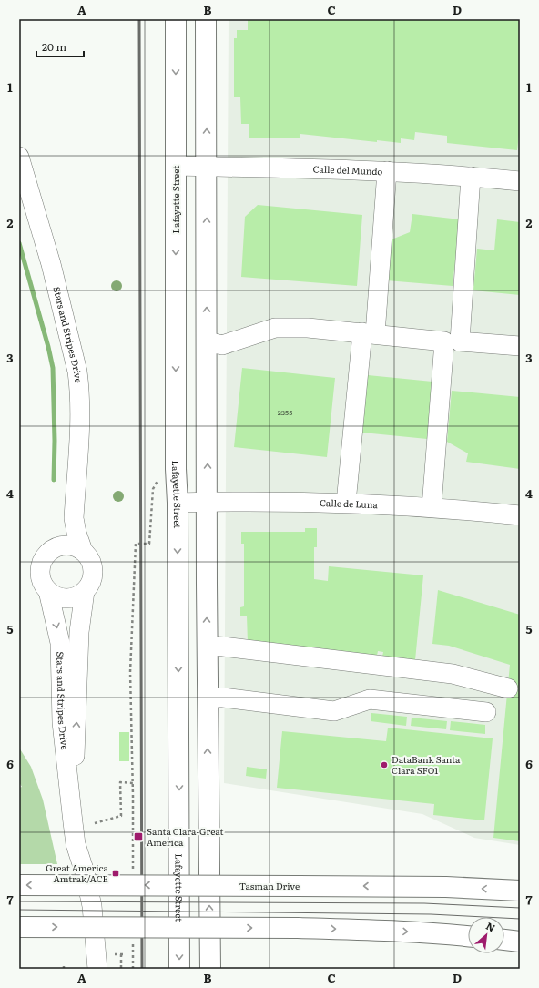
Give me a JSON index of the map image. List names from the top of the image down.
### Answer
{
  "streets": {
    "main road": ["Lafayette Street", "Tasman Drive"],
    "street": ["Calle del Mundo", "Stars and Stripes Drive", "Calle de Luna"]
  },
  "crossings": [
    ["Calle del Mundo", "Lafayette Street"],
    ["Lafayette Street", "Calle de Luna"]
  ],
  "places": {
    "other": ["DataBank Santa Clara SFO1"],
    "transit": ["Santa Clara-Great America", "Great America Amtrak/ACE"]
  },
  "house_numbers": ["2355"],
  "scale_bar": "20 m",
  "north": "top right",
  "grid": {
    "columns": [
      "A",
      "B",
      "C",
      "D"
    ],
    "rows": [
      "1",
      "2",
      "3",
      "4",
      "5",
      "6",
      "7"
    ]
  }
}
